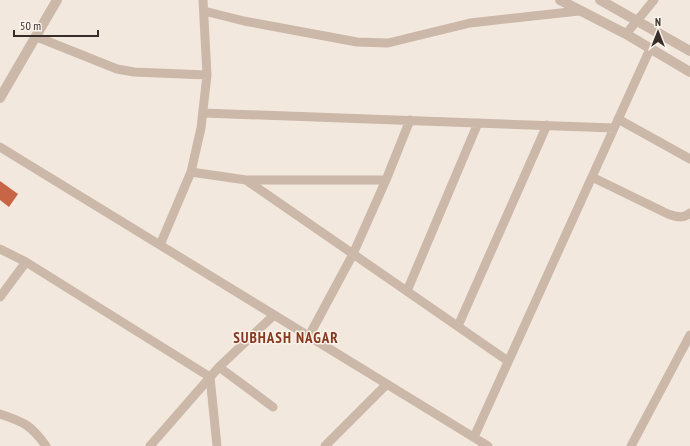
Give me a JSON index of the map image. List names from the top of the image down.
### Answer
{
  "districts": ["SUBHASH NAGAR"],
  "scale_bar": "50 m",
  "north": "top"
}
